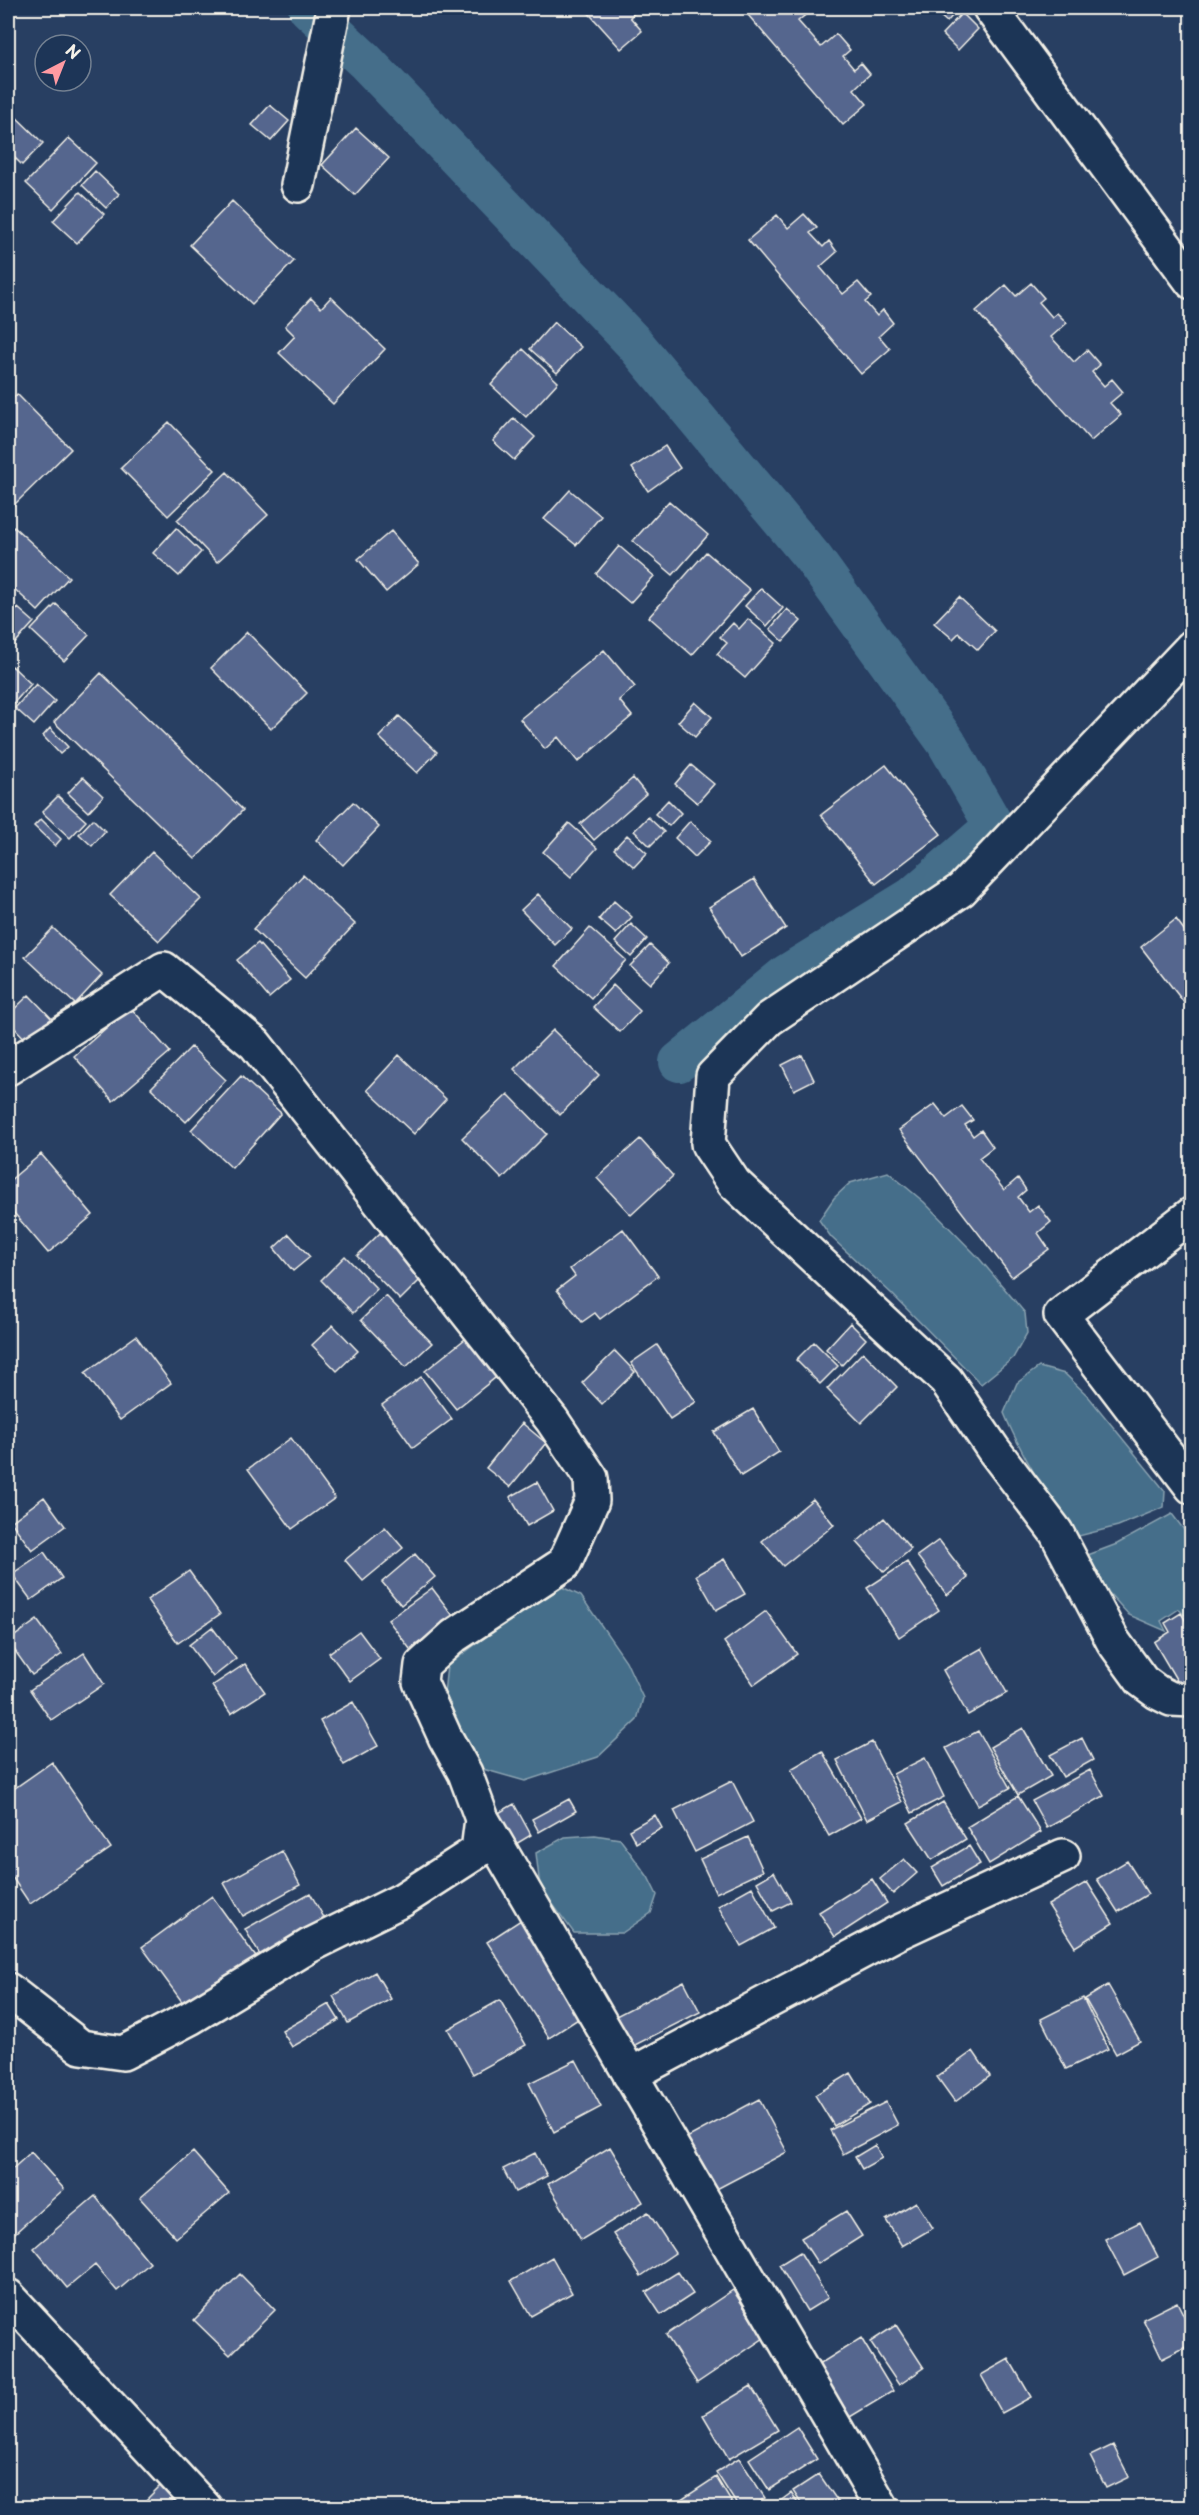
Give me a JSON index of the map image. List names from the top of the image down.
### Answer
{
  "north": "top right"
}
